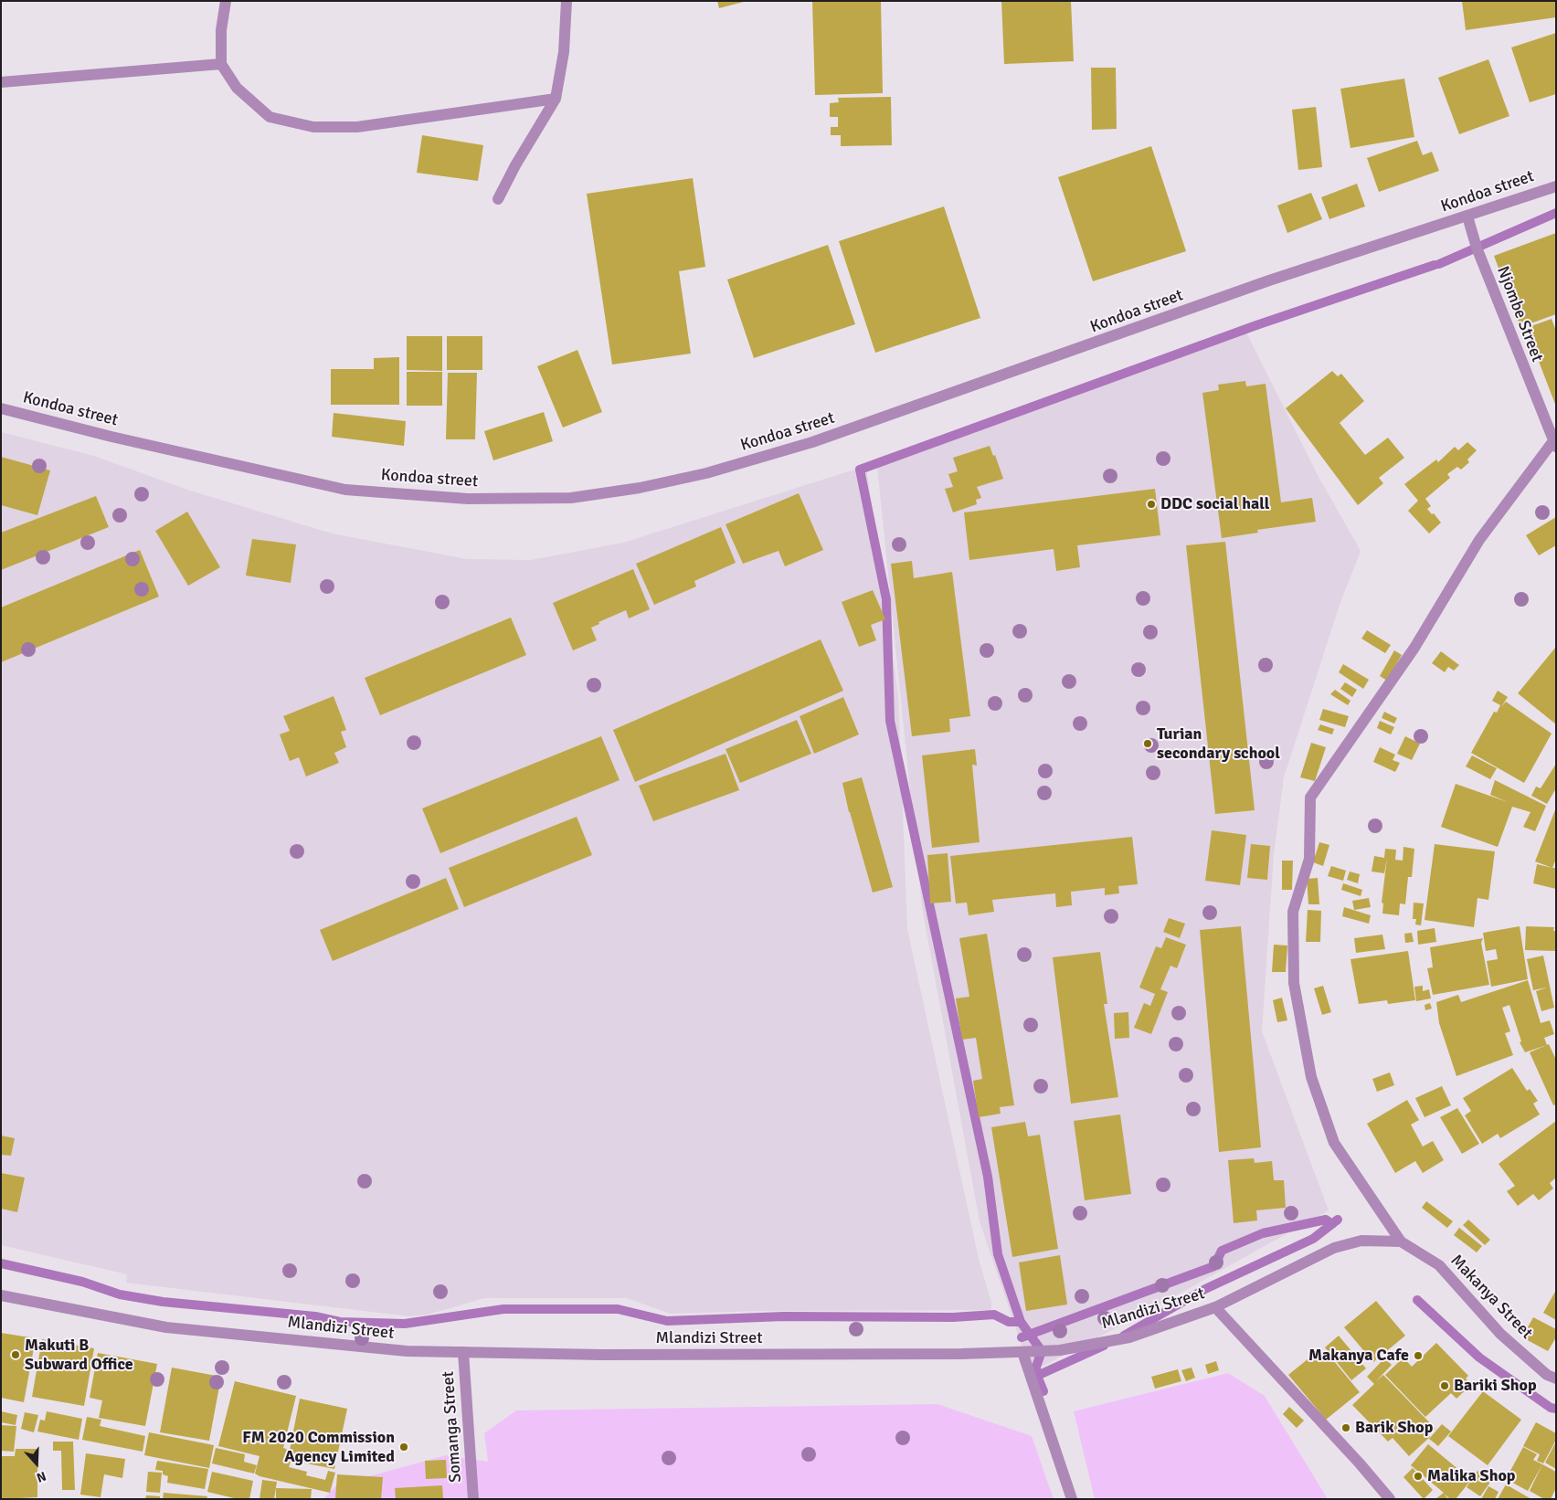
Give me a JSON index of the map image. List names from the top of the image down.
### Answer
{
  "streets": {
    "street": [
      "Kondoa street",
      "Njombe Street",
      "Makanya Street",
      "Mlandizi Street",
      "Somanga Street"
    ]
  },
  "crossings": [
    ["Kondoa street", "Njombe Street"],
    ["Makanya Street", "Mlandizi Street"],
    ["Mlandizi Street", "Somanga Street"]
  ],
  "places": [
    "DDC social hall",
    "Turian secondary school",
    "Makuti B Subward Office",
    "Makanya Cafe",
    "Bariki Shop",
    "Barik Shop",
    "FM 2020 Commission Agency Limited",
    "Malika Shop"
  ],
  "north": "bottom"
}
